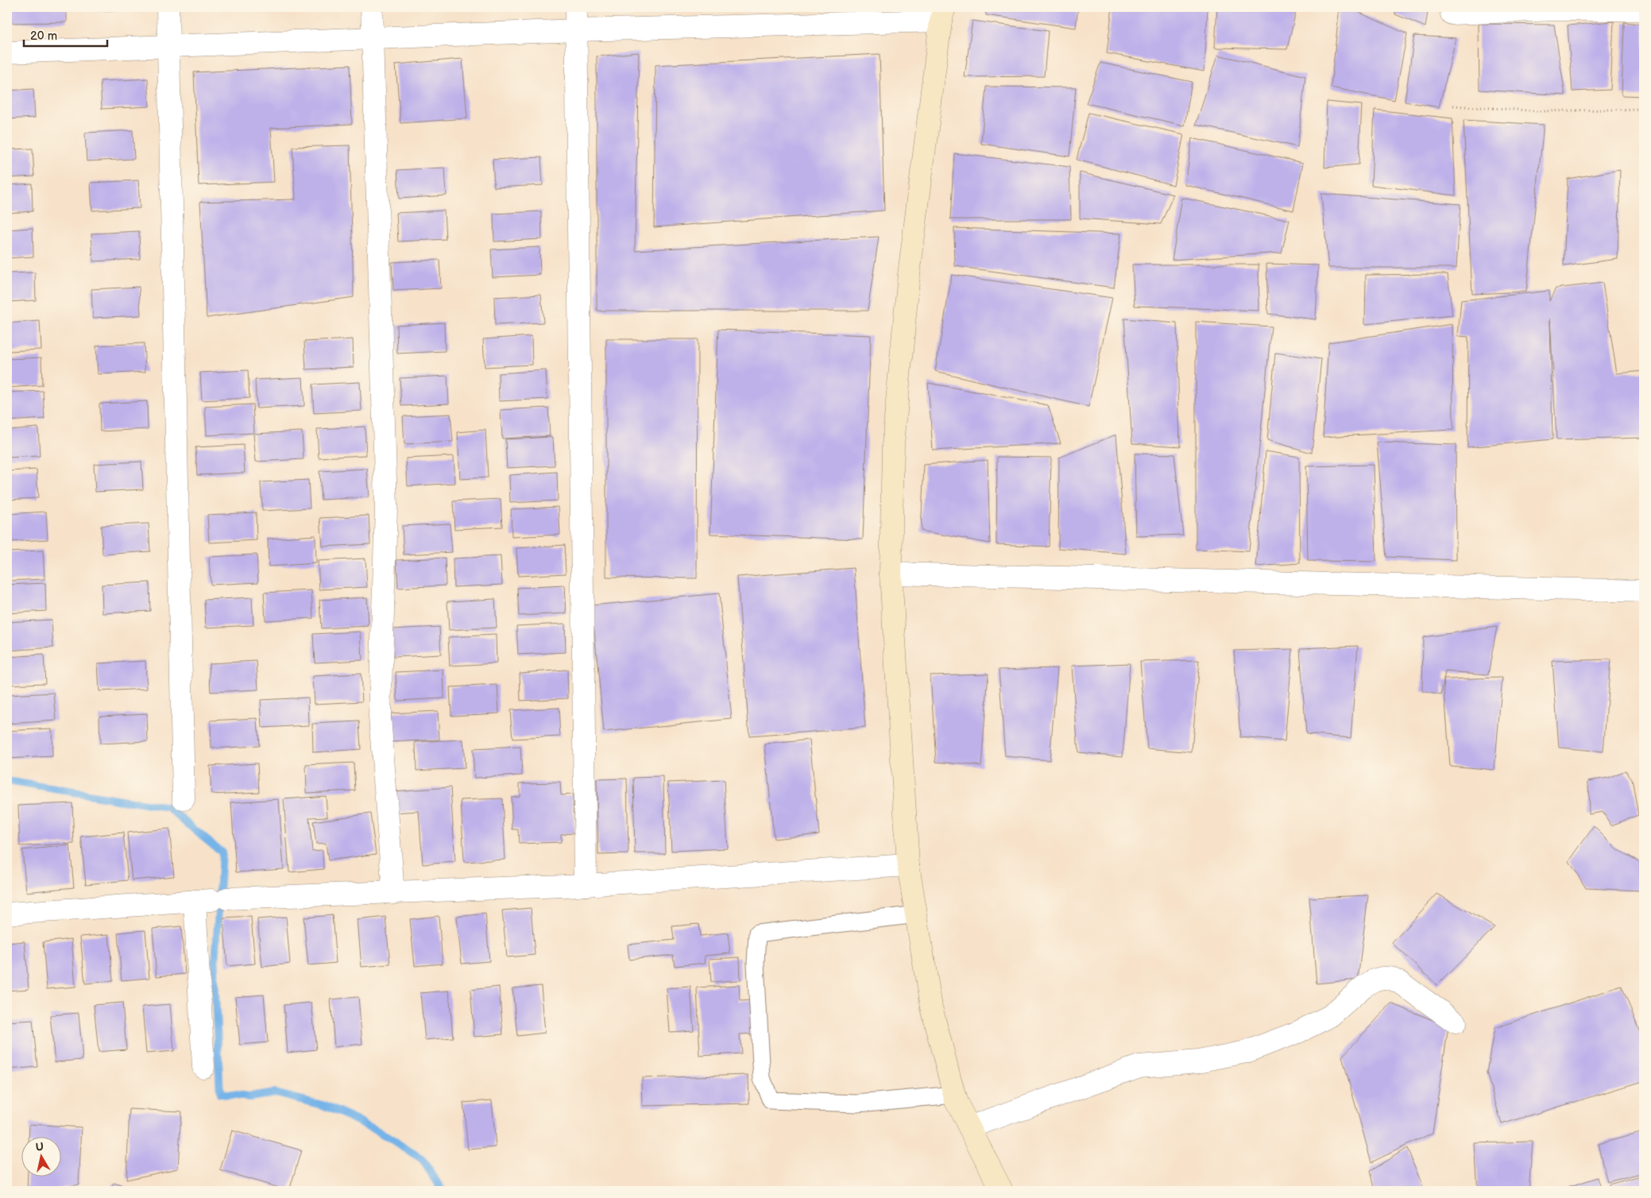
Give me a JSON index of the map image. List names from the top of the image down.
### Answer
{
  "scale_bar": "20 m",
  "north": "top"
}
